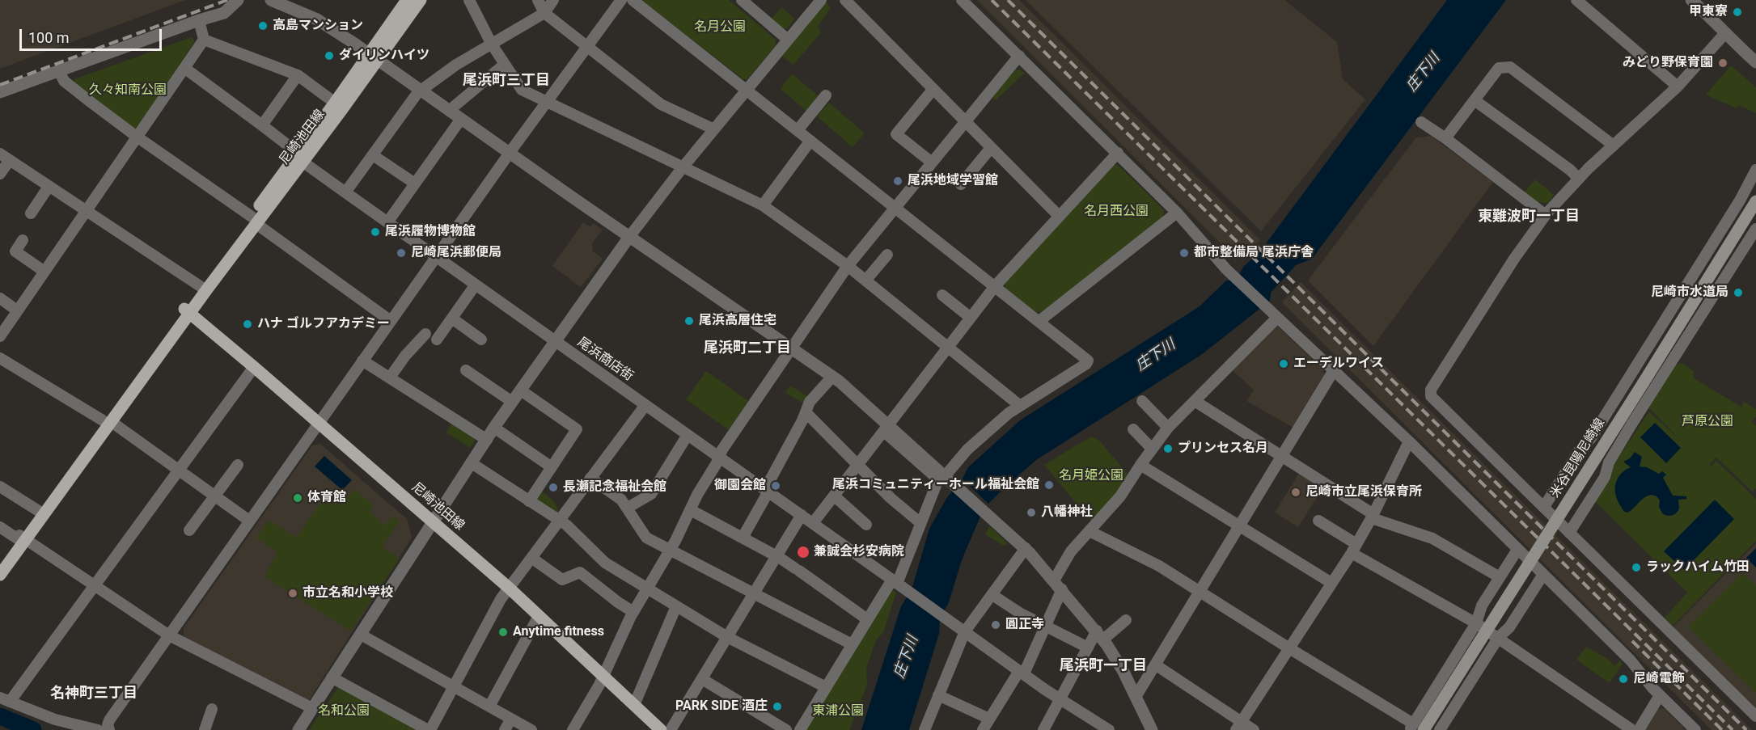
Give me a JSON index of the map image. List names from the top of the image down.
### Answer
{
  "streets": {
    "main road": ["尼崎池田線", "米谷昆陽尼崎線"],
    "street": ["尾浜商店街"]
  },
  "crossings": [
    ["尼崎池田線", "尾浜商店街"]
  ],
  "districts": [
    "尾浜町三丁目",
    "東難波町一丁目",
    "尾浜町二丁目",
    "尾浜町一丁目",
    "名神町三丁目"
  ],
  "water": ["庄下川"],
  "parks": [
    "名月公園",
    "久々知南公園",
    "名月西公園",
    "芦原公園",
    "名月姫公園",
    "名和公園",
    "東浦公園"
  ],
  "places": [
    "甲東寮",
    "高島マンション",
    "ダイリンハイツ",
    "みどり野保育園",
    "尾浜地域学習館",
    "尾浜履物博物館",
    "尼崎尾浜郵便局",
    "都市整備局 尾浜庁舎",
    "尼崎市水道局",
    "尾浜高層住宅",
    "ハナ ゴルフアカデミー",
    "エーデルワイス",
    "プリンセス名月",
    "尾浜コミュニティーホール福祉会館",
    "御園会館",
    "長瀬記念福祉会館",
    "尼崎市立尾浜保育所",
    "体育館",
    "八幡神社",
    "兼誠会杉安病院",
    "ラックハイム竹田",
    "市立名和小学校",
    "圓正寺",
    "Anytime fitness",
    "尼崎電飾",
    "PARK SIDE 酒庄"
  ],
  "scale_bar": "100 m"
}
